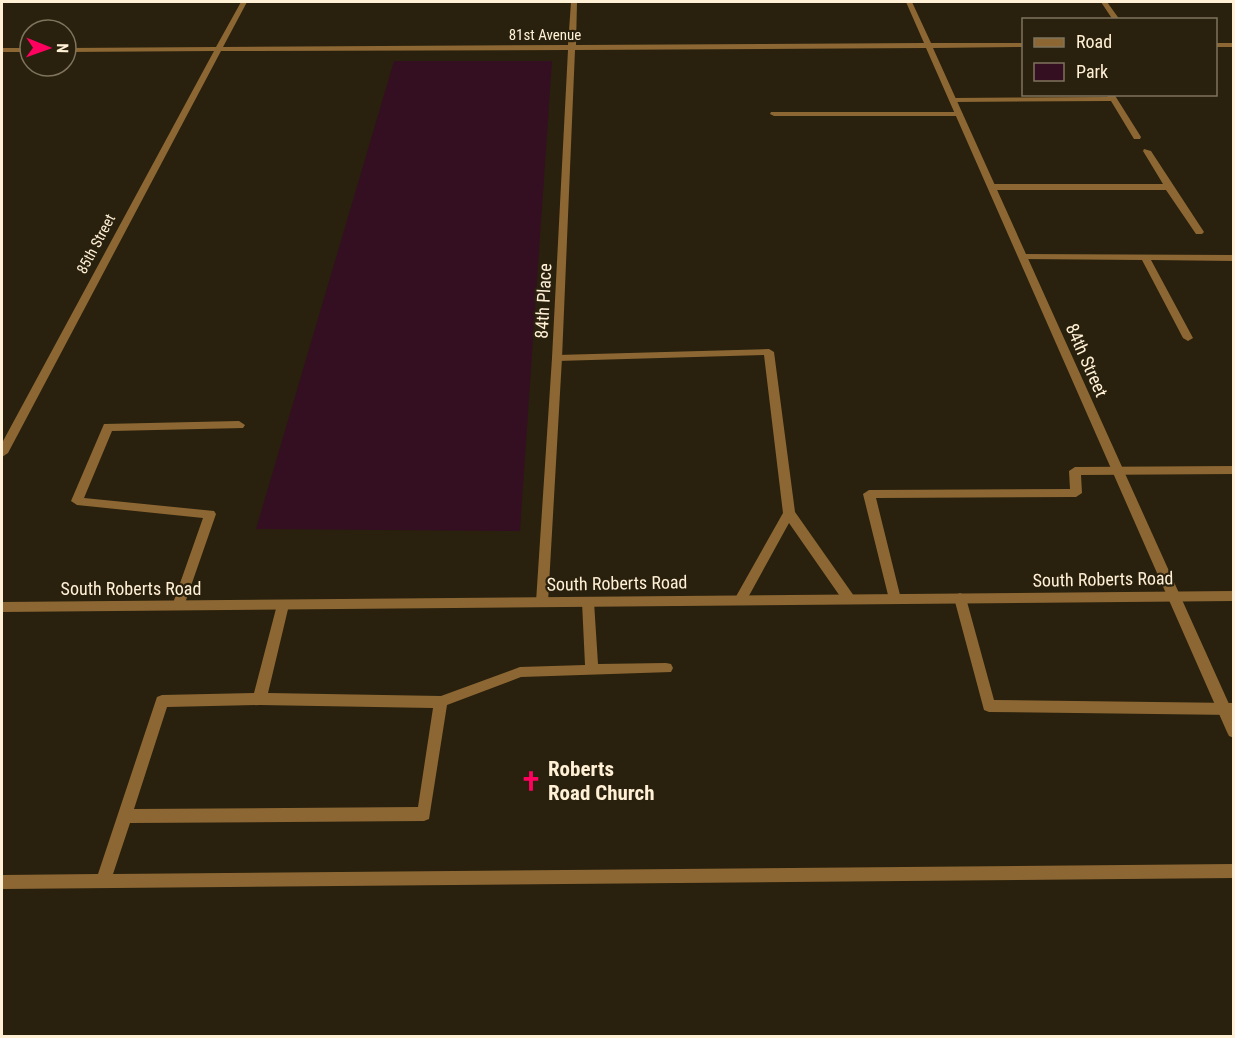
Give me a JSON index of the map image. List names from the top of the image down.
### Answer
{
  "streets": {
    "street": [
      "81st Avenue",
      "85th Street",
      "84th Place",
      "84th Street",
      "South Roberts Road"
    ]
  },
  "crossings": [
    ["81st Avenue", "85th Street"],
    ["81st Avenue", "84th Place"],
    ["81st Avenue", "84th Street"],
    ["84th Place", "South Roberts Road"],
    ["84th Street", "South Roberts Road"]
  ],
  "places": {
    "church": ["Roberts Road Church"]
  },
  "legend": ["Road", "Park"],
  "north": "right"
}
